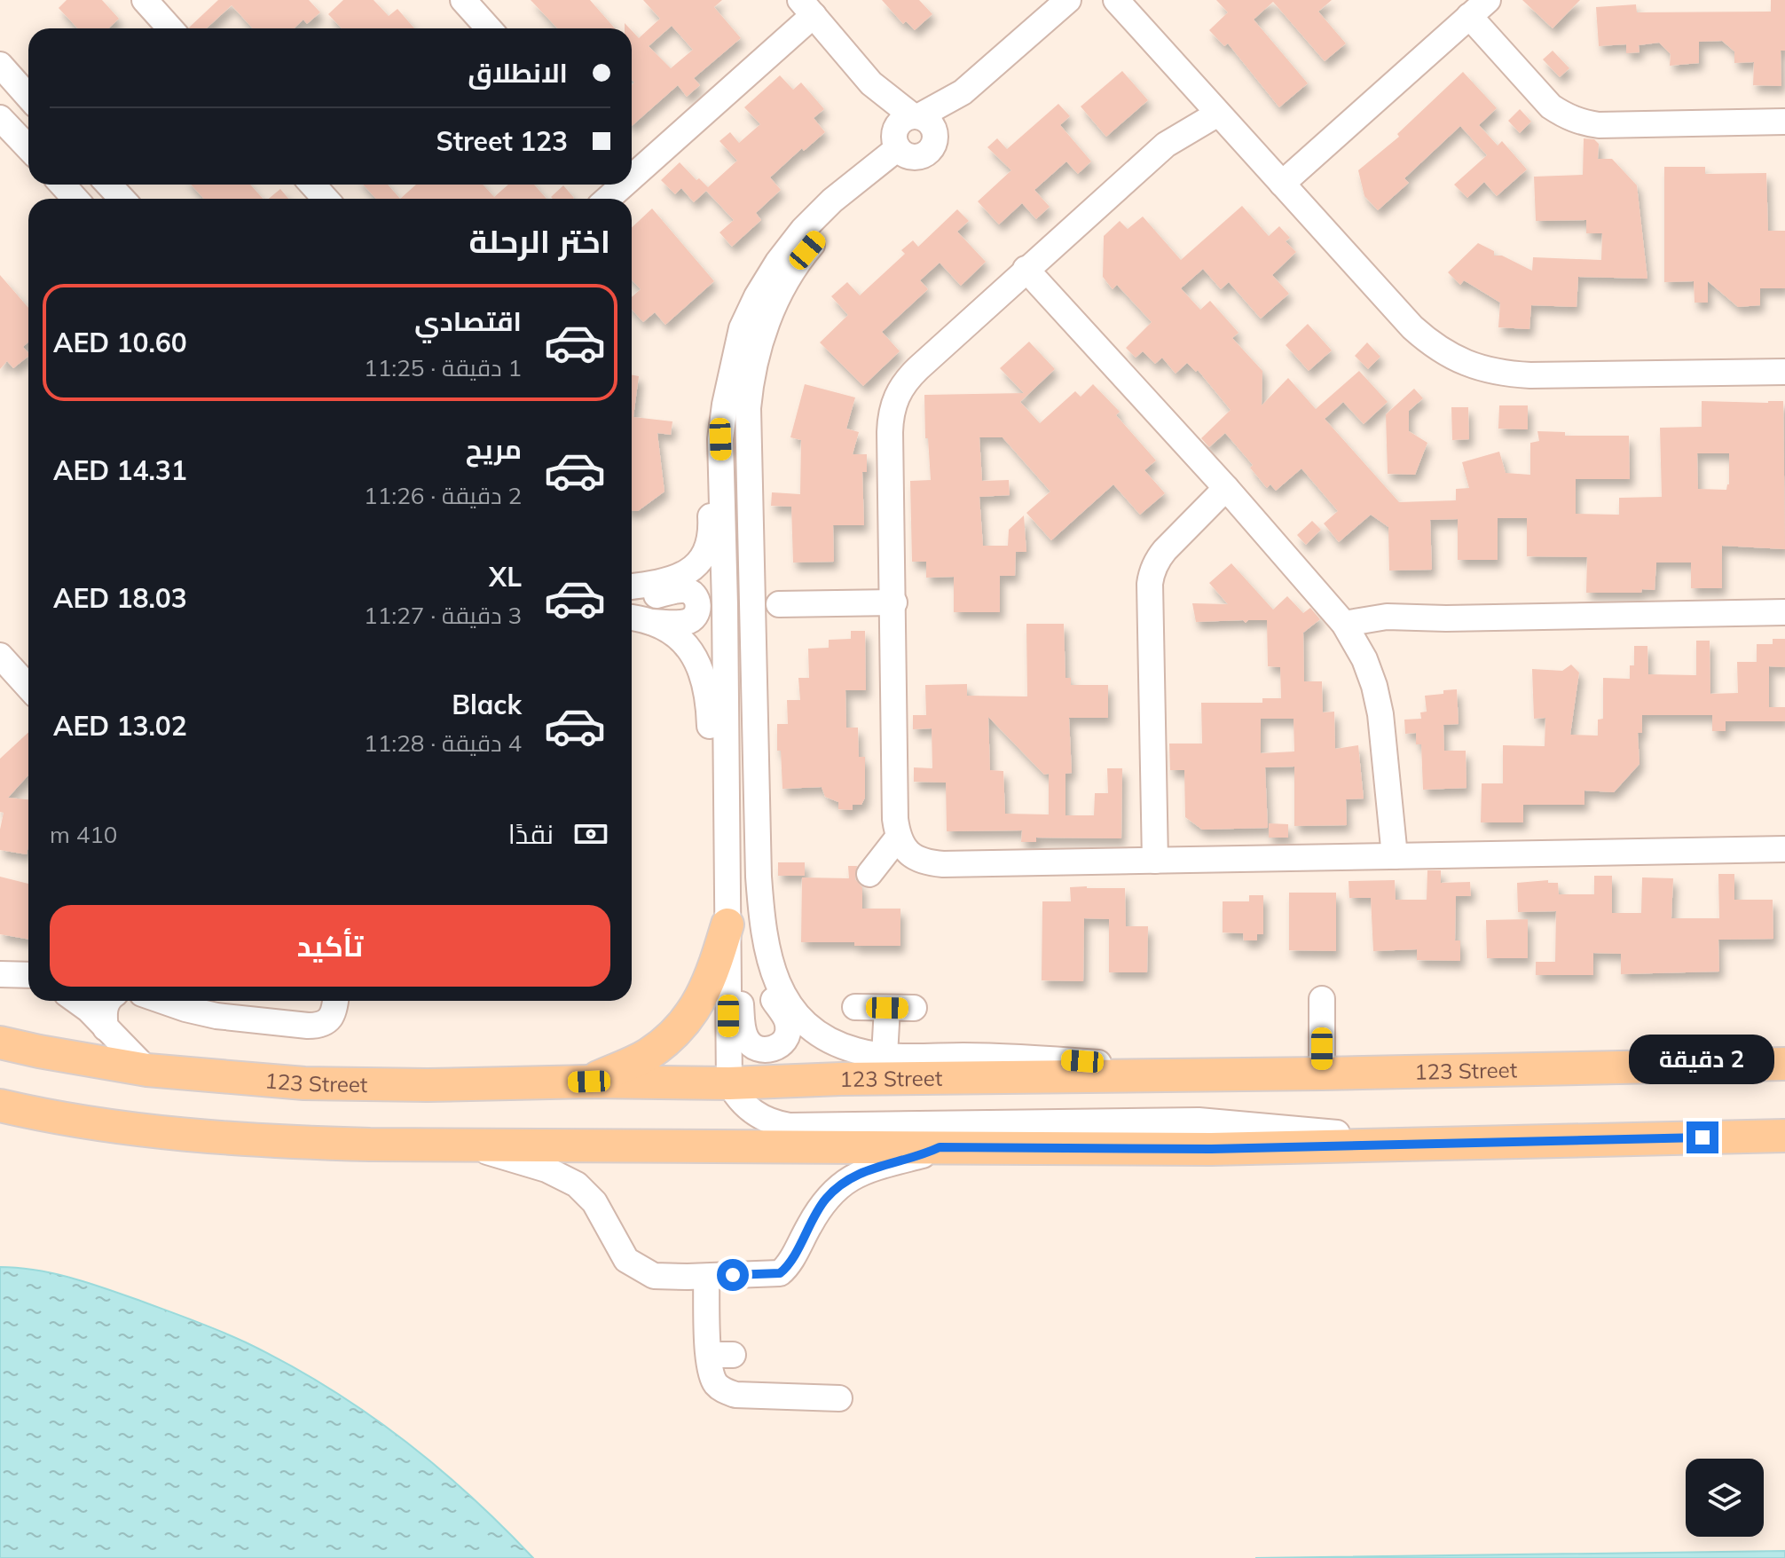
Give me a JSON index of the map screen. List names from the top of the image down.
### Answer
{
  "streets": {
    "main road": ["123 Street"]
  },
  "page": {
    "banner": ["الانطلاق", "123 Street"],
    "heading": "اختر الرحلة",
    "list": [
      {
        "name": "اقتصادي",
        "note": "1 دقيقة · 11:25",
        "value": "AED 10.60"
      },
      {
        "name": "مريح",
        "note": "2 دقيقة · 11:26",
        "value": "AED 14.31"
      },
      {
        "name": "XL",
        "note": "3 دقيقة · 11:27",
        "value": "AED 18.03"
      },
      {
        "name": "Black",
        "note": "4 دقيقة · 11:28",
        "value": "AED 13.02"
      }
    ],
    "pay": ["نقدًا", "410 m"],
    "buttons": "تأكيد",
    "bubble": "2 دقيقة"
  }
}
